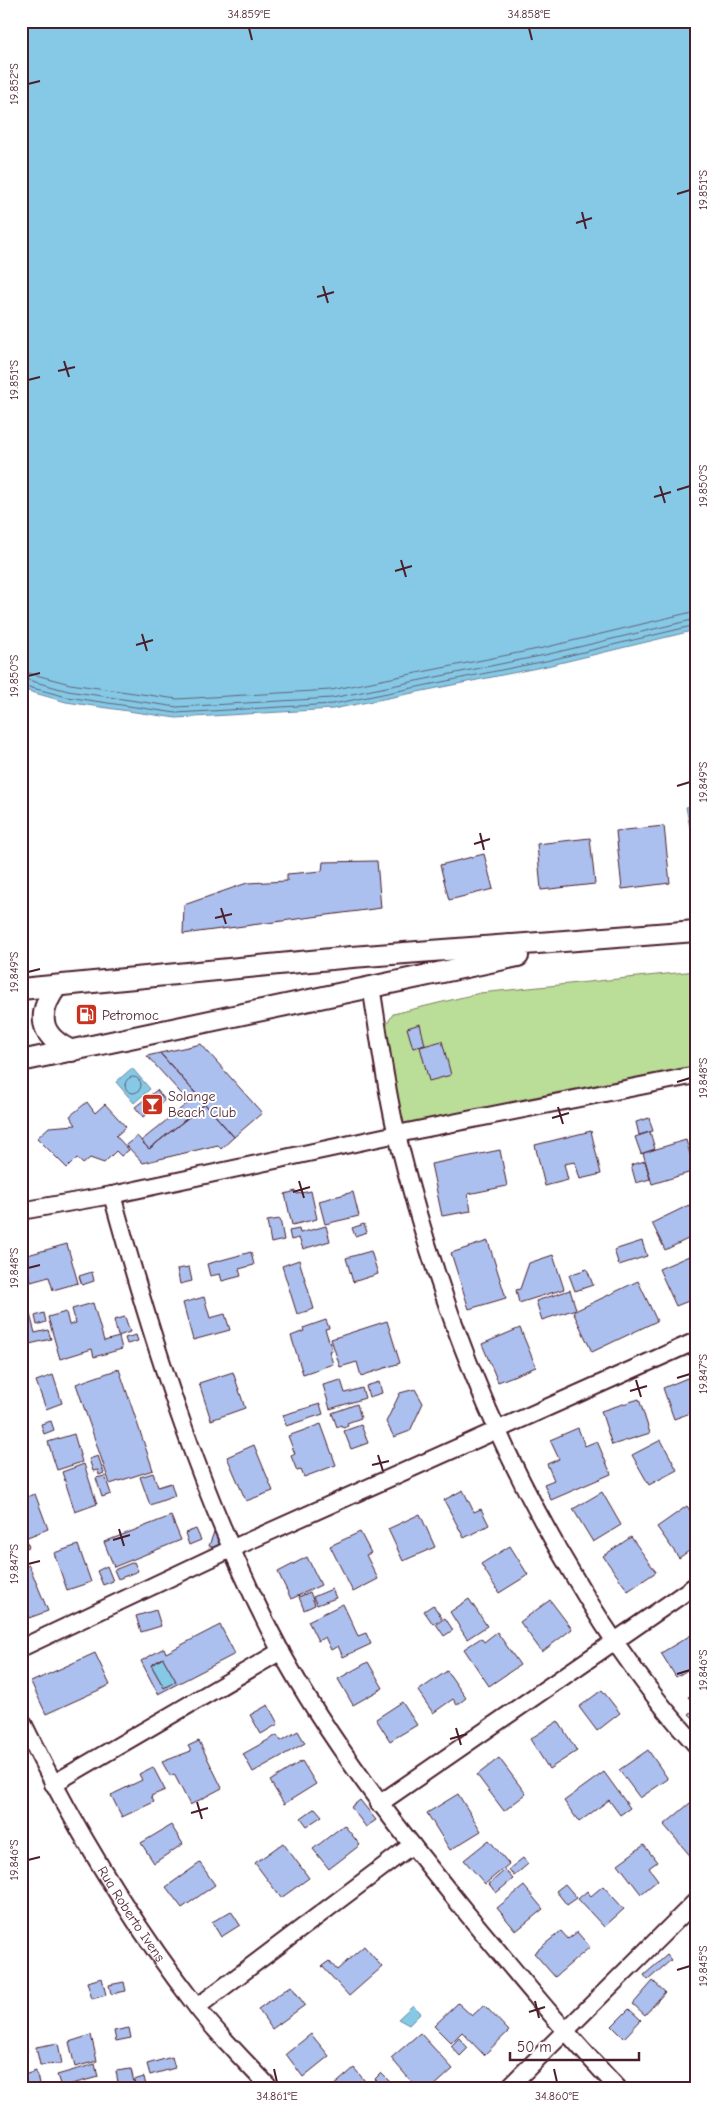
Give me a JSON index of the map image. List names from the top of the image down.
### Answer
{
  "streets": {
    "street": ["Rua Roberto Ivens"]
  },
  "places": {
    "fuel station": ["Petromoc"],
    "bar": ["Solange Beach Club"]
  },
  "scale_bar": "50 m",
  "coordinates": [
    "34.859°E",
    "34.858°E",
    "19.852°S",
    "19.851°S",
    "19.850°S",
    "19.849°S",
    "19.848°S",
    "19.847°S",
    "19.846°S",
    "19.845°S",
    "34.861°E",
    "34.860°E"
  ]
}
